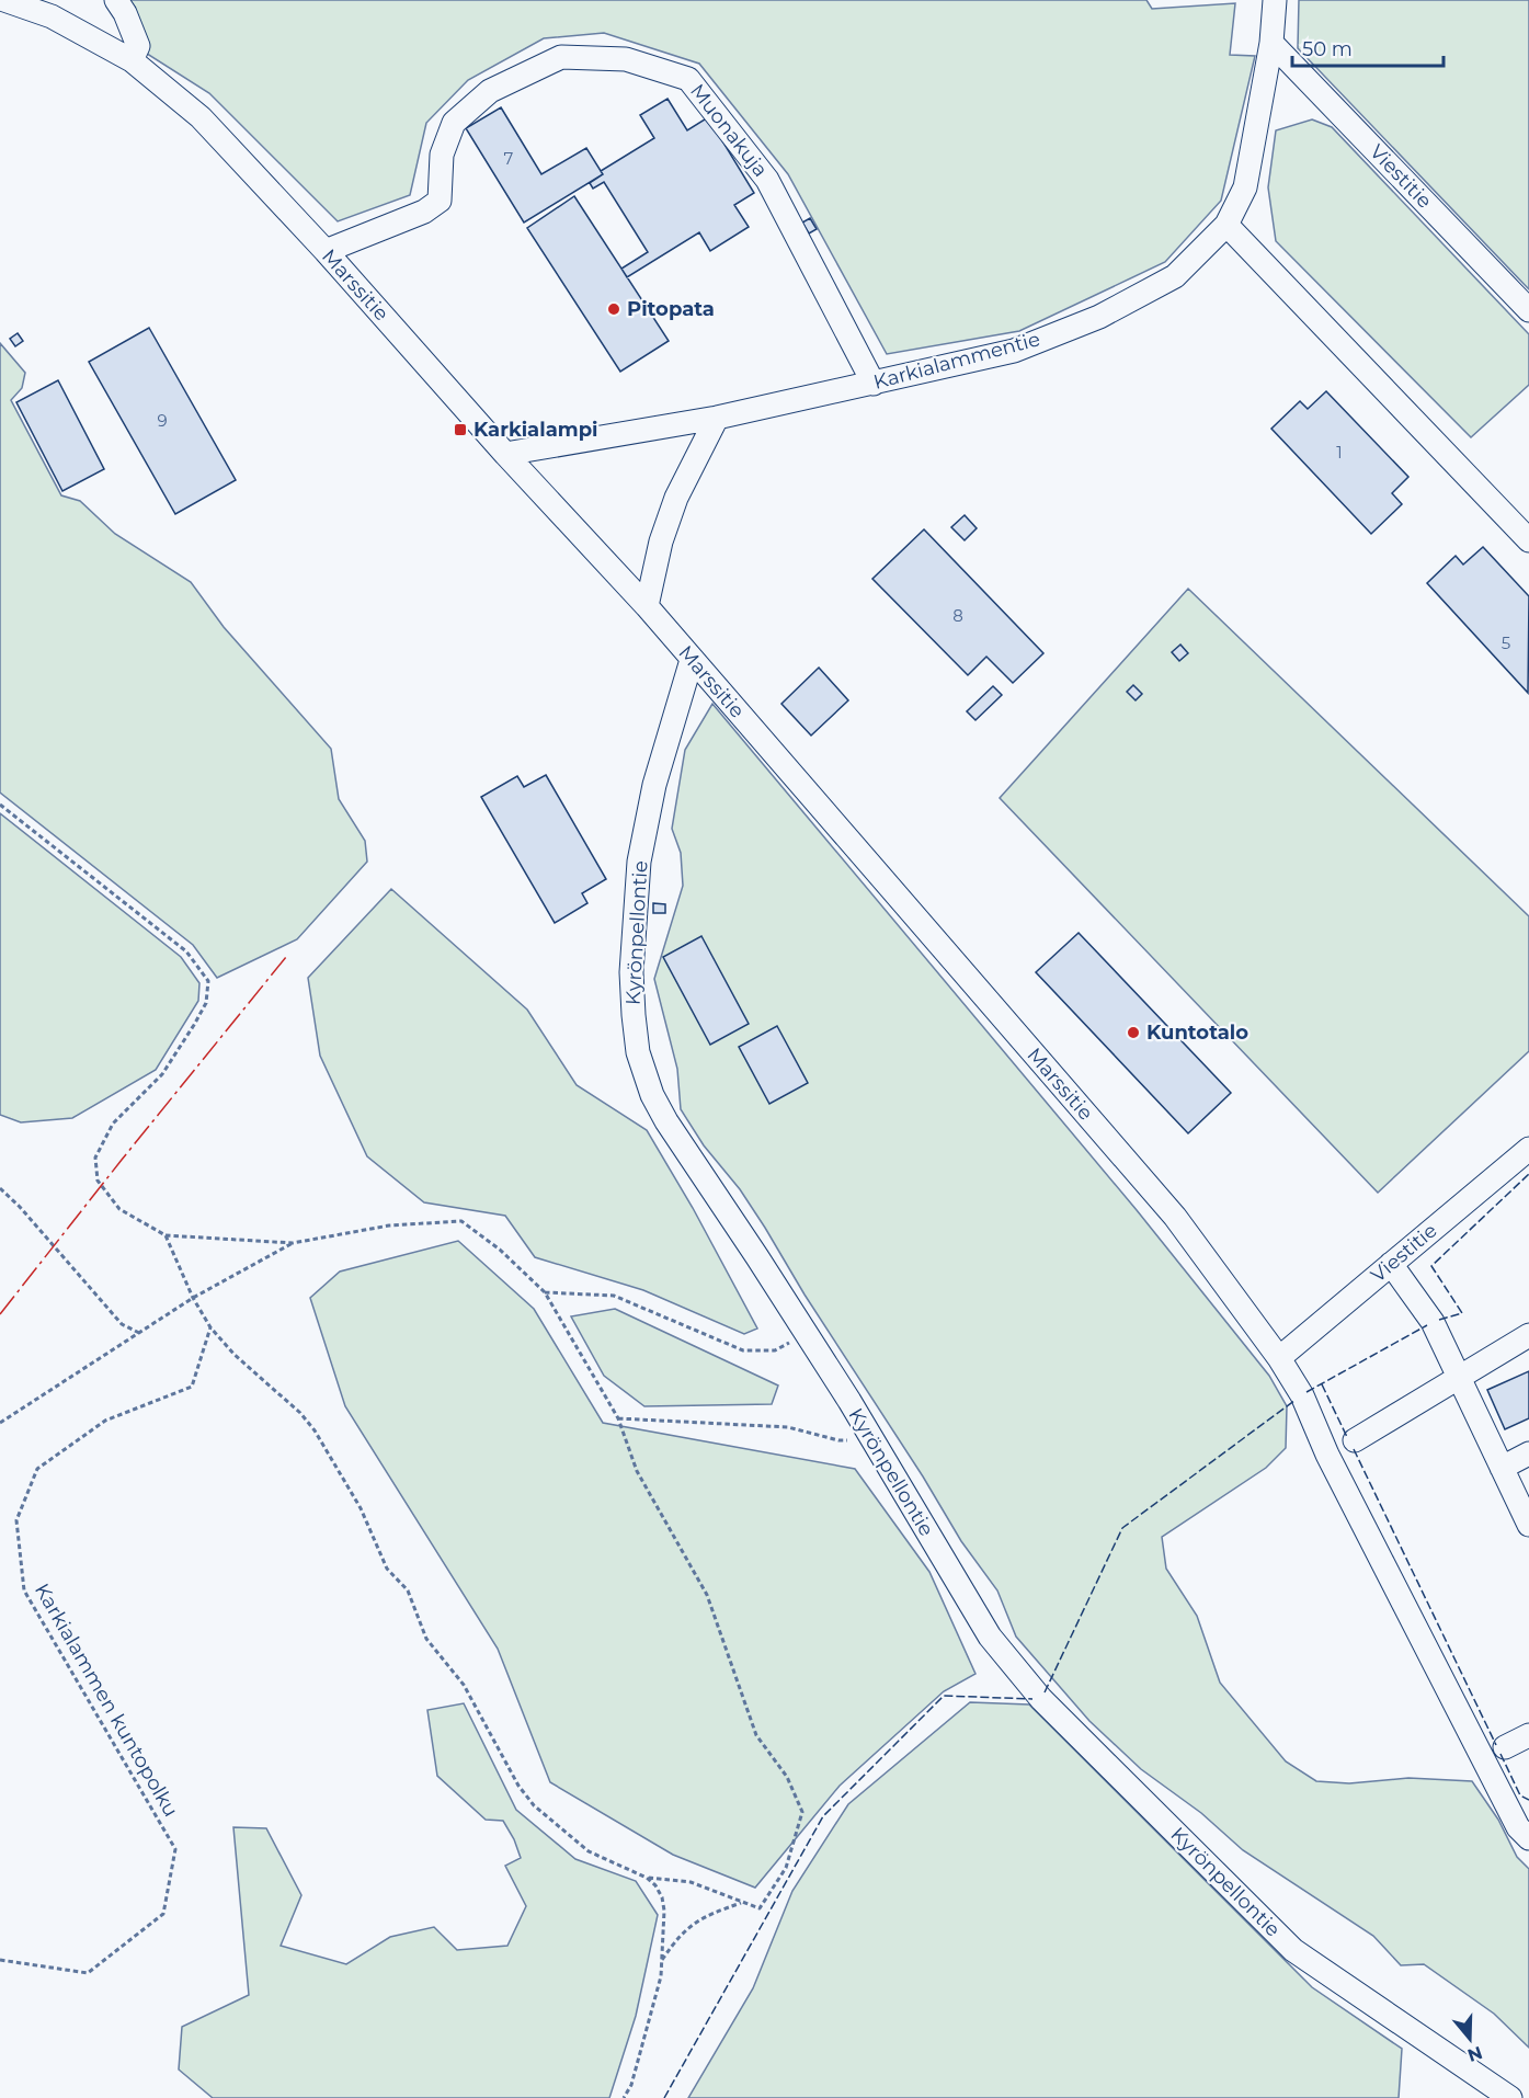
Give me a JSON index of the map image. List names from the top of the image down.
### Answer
{
  "streets": {
    "street": [
      "Muonakuja",
      "Viestitie",
      "Marssitie",
      "Karkialammentie",
      "Kyrönpellontie"
    ],
    "path": ["Karkialammen kuntopolku"]
  },
  "crossings": [
    ["Muonakuja", "Marssitie"],
    ["Muonakuja", "Karkialammentie"],
    ["Viestitie", "Marssitie"],
    ["Viestitie", "Karkialammentie"],
    ["Marssitie", "Karkialammentie"],
    ["Marssitie", "Kyrönpellontie"]
  ],
  "places": {
    "other": ["Pitopata", "Kuntotalo"],
    "transit": ["Karkialampi"]
  },
  "house_numbers": [
    "7",
    "9",
    "1",
    "8",
    "5"
  ],
  "scale_bar": "50 m",
  "north": "bottom"
}
